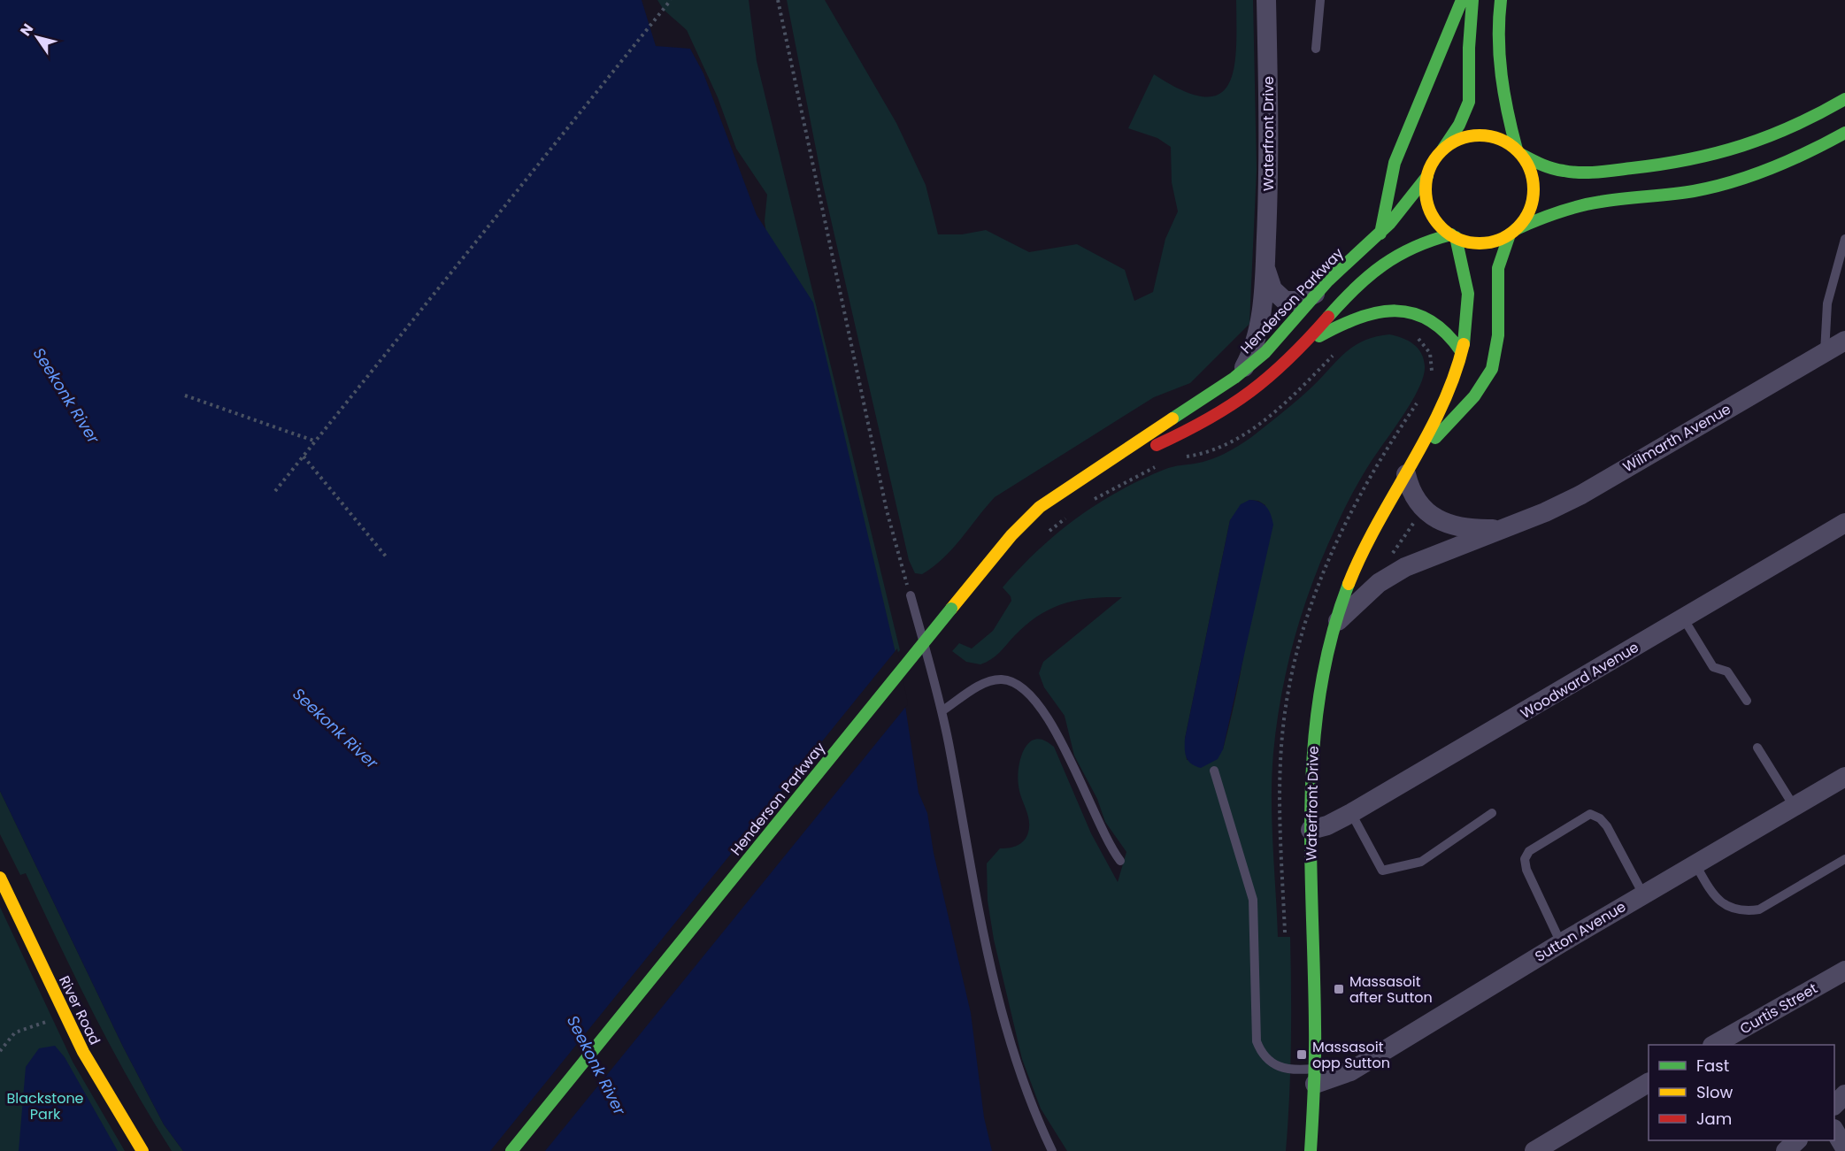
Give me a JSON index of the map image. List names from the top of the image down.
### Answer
{
  "streets": {
    "main road": ["Waterfront Drive", "Henderson Parkway", "River Road"],
    "street": [
      "Wilmarth Avenue",
      "Woodward Avenue",
      "Sutton Avenue",
      "Curtis Street"
    ]
  },
  "crossings": [
    ["Waterfront Drive", "Henderson Parkway"],
    ["Waterfront Drive", "Wilmarth Avenue"],
    ["Waterfront Drive", "Woodward Avenue"],
    ["Waterfront Drive", "Sutton Avenue"]
  ],
  "water": ["Seekonk River"],
  "parks": ["Blackstone Park"],
  "places": {
    "transit": ["Massasoit after Sutton", "Massasoit opp Sutton"]
  },
  "legend": ["Fast", "Slow", "Jam"],
  "north": "top left"
}
